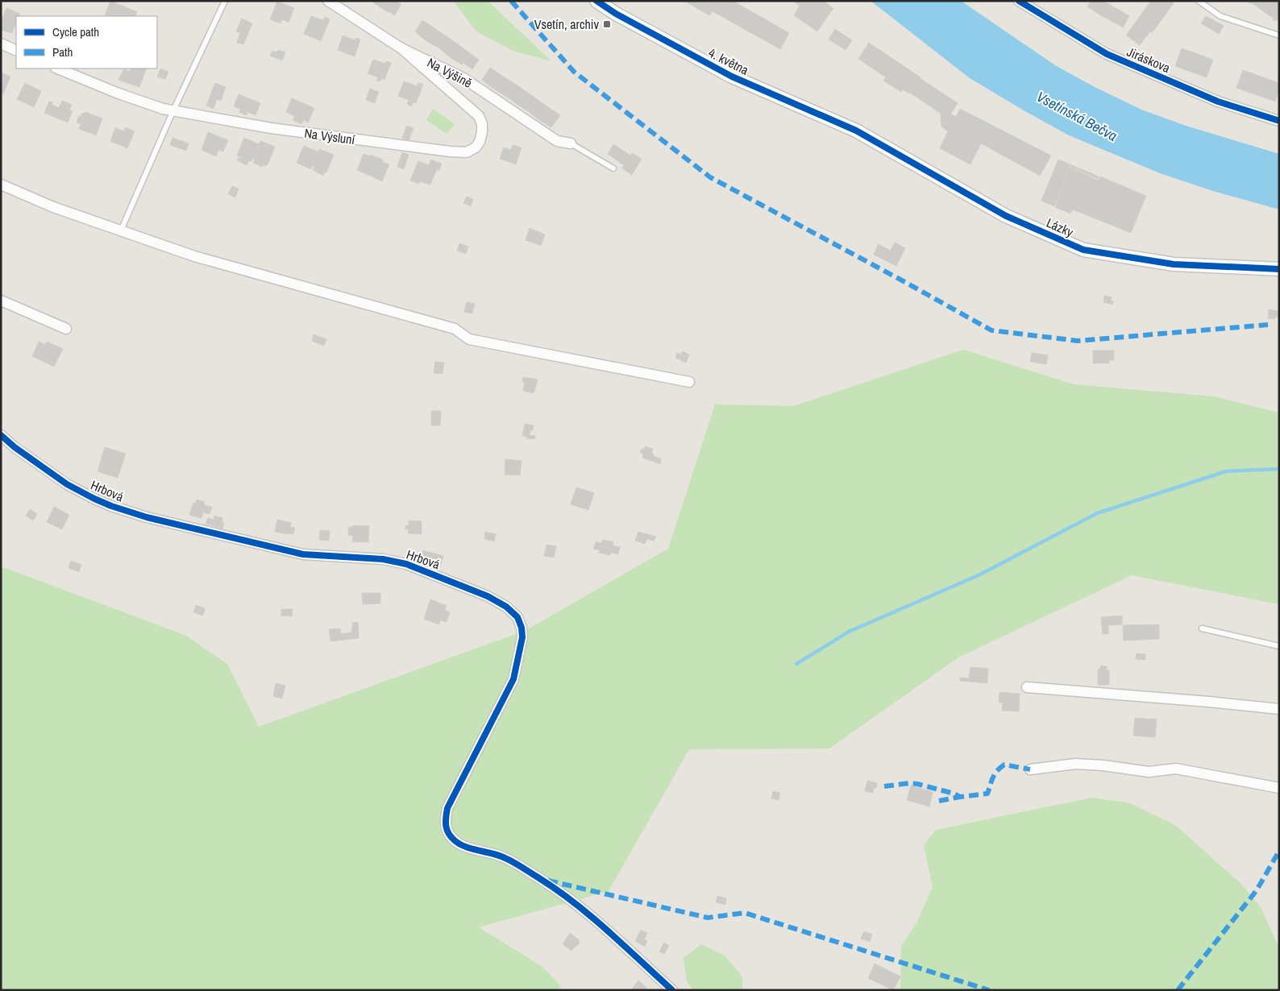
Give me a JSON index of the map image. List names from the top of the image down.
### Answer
{
  "streets": {
    "street": [
      "Jiráskova",
      "4. května",
      "Na Výšině",
      "Na Výsluní",
      "Lázky",
      "Hrbová"
    ]
  },
  "crossings": [
    ["4. května", "Lázky"],
    ["Na Výšině", "Na Výsluní"]
  ],
  "water": ["Vsetínská Bečva"],
  "places": {
    "transit": ["Vsetín, archiv"]
  },
  "legend": ["Cycle path", "Path"]
}
